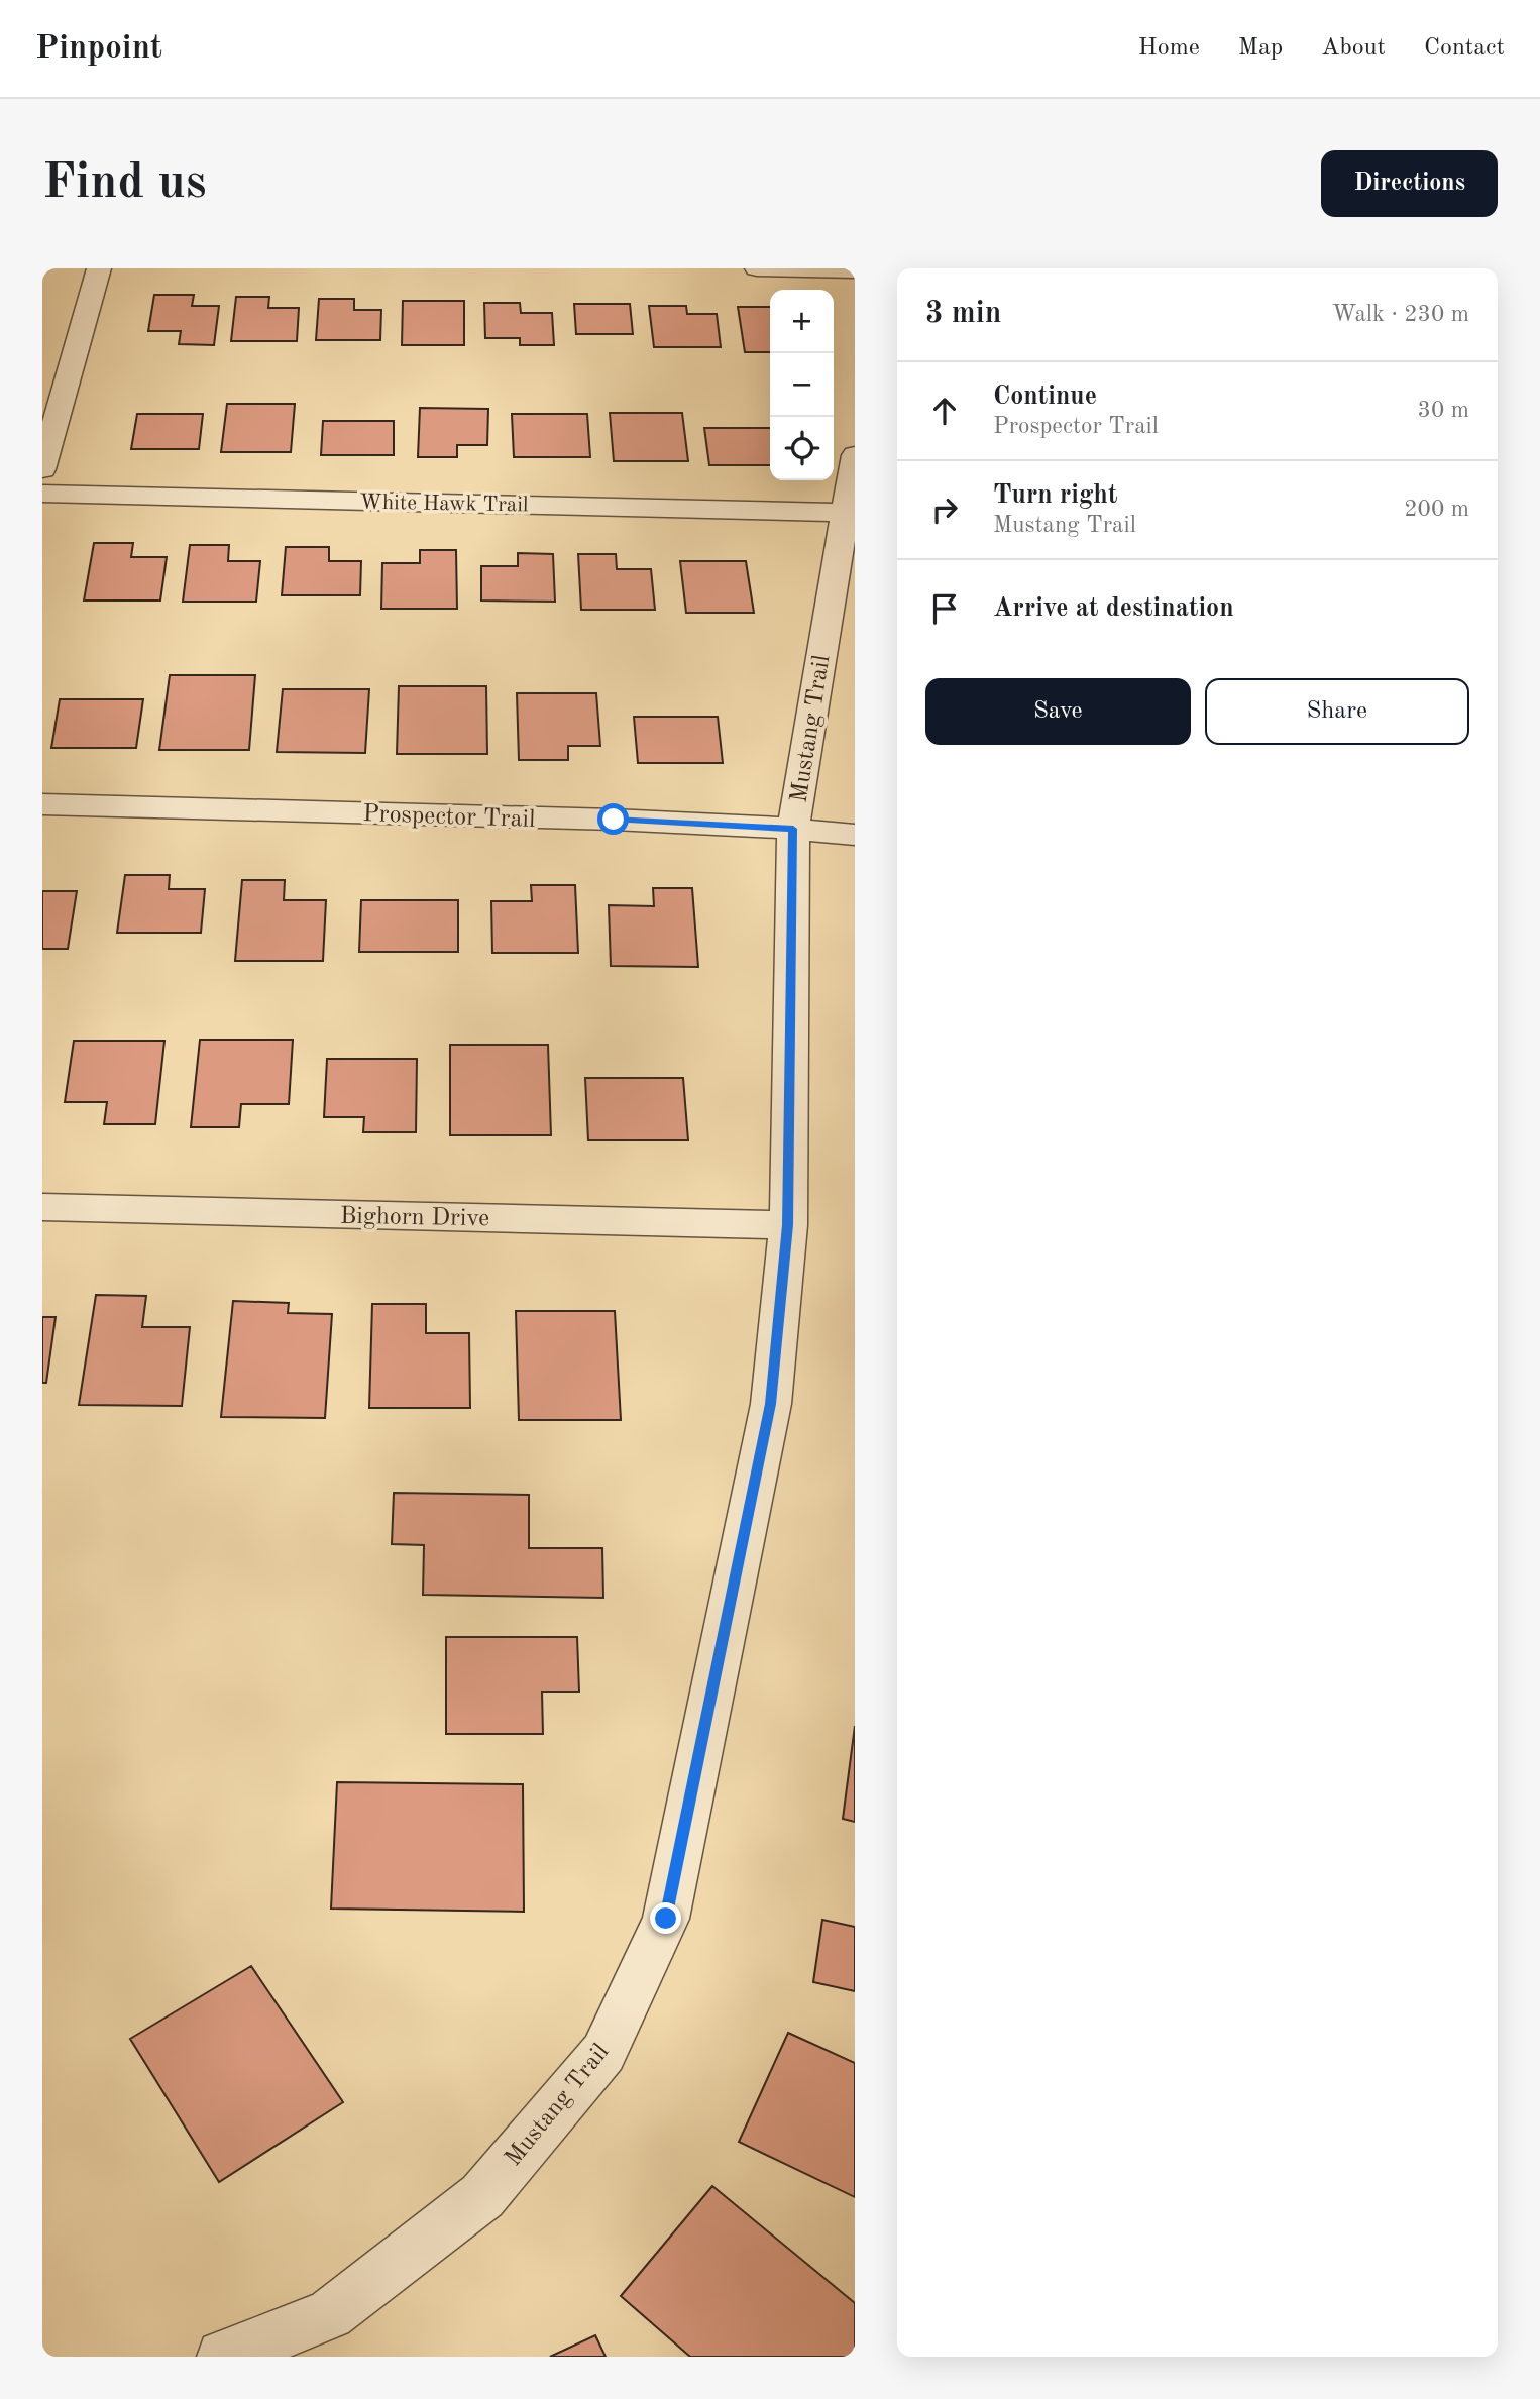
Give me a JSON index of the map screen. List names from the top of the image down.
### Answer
{
  "streets": {
    "street": [
      "White Hawk Trail",
      "Mustang Trail",
      "Prospector Trail",
      "Bighorn Drive"
    ]
  },
  "crossings": [
    ["White Hawk Trail", "Mustang Trail"],
    ["Mustang Trail", "Prospector Trail"],
    ["Mustang Trail", "Bighorn Drive"]
  ],
  "page": {
    "header": "Pinpoint",
    "nav": [
      "Home",
      "Map",
      "About",
      "Contact"
    ],
    "buttons": [
      "Directions",
      ["Save", "Share"]
    ],
    "title": "Find us",
    "heading": ["3 min", "Walk · 230 m"],
    "map_buttons": ["+", "−"],
    "list": [
      ["Continue", "Prospector Trail", "30 m"],
      ["Turn right", "Mustang Trail", "200 m"],
      "Arrive at destination"
    ]
  }
}
